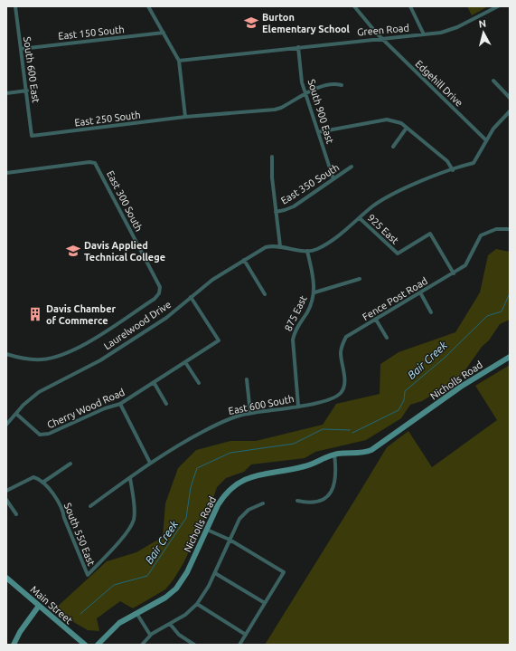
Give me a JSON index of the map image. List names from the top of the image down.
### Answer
{
  "streets": {
    "street": [
      "Green Road",
      "East 150 South",
      "South 600 East",
      "Edgehill Drive",
      "South 900 East",
      "East 250 South",
      "East 350 South",
      "East 300 South",
      "925 East",
      "Fence Post Road",
      "875 East",
      "Laurelwood Drive",
      "Nicholls Road",
      "East 600 South",
      "Cherry Wood Road",
      "South 550 East",
      "Main Street"
    ]
  },
  "crossings": [
    ["Green Road", "Edgehill Drive"],
    ["Green Road", "South 900 East"],
    ["East 150 South", "South 600 East"],
    ["South 600 East", "East 250 South"],
    ["South 900 East", "East 250 South"],
    ["South 900 East", "East 350 South"],
    ["925 East", "Fence Post Road"],
    ["Fence Post Road", "East 600 South"],
    ["875 East", "Laurelwood Drive"],
    ["875 East", "East 600 South"],
    ["Laurelwood Drive", "Cherry Wood Road"],
    ["East 600 South", "South 550 East"]
  ],
  "water": ["Bair Creek"],
  "places": {
    "school or university": ["Burton Elementary School", "Davis Applied Technical College"],
    "building": ["Davis Chamber of Commerce"]
  },
  "north": "top"
}
